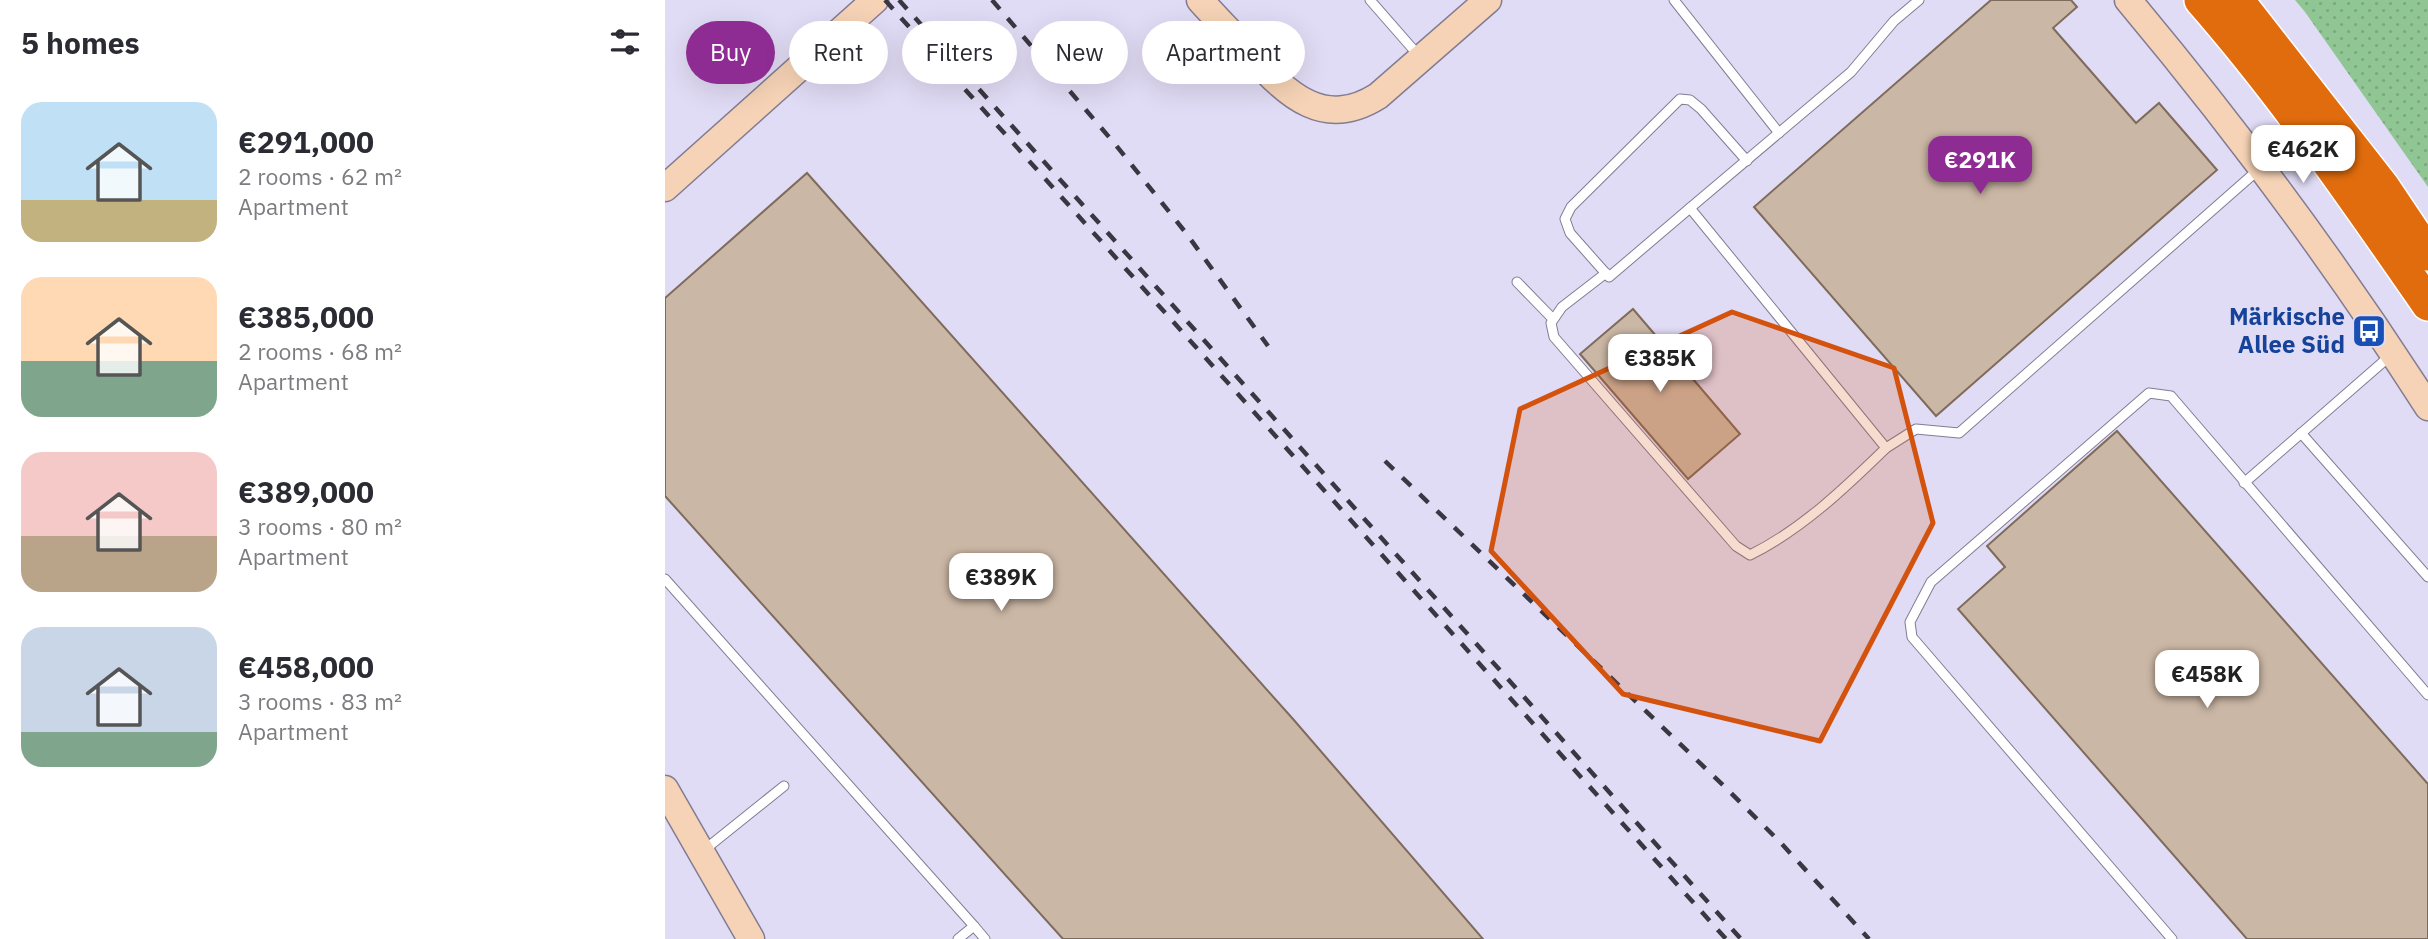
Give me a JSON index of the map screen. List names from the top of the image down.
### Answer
{
  "places": {
    "bus stop": ["Märkische Allee Süd"]
  },
  "page": {
    "heading": "5 homes",
    "chip": [
      "Buy",
      "Rent",
      "Filters",
      "New",
      "Apartment"
    ],
    "list": [
      {
        "name": "€291,000",
        "note": "2 rooms · 62 m² · Apartment"
      },
      {
        "name": "€385,000",
        "note": "2 rooms · 68 m² · Apartment"
      },
      {
        "name": "€389,000",
        "note": "3 rooms · 80 m² · Apartment"
      },
      {
        "name": "€458,000",
        "note": "3 rooms · 83 m² · Apartment"
      }
    ],
    "price": [
      "€462K",
      "€291K",
      "€385K",
      "€389K",
      "€458K"
    ]
  }
}
